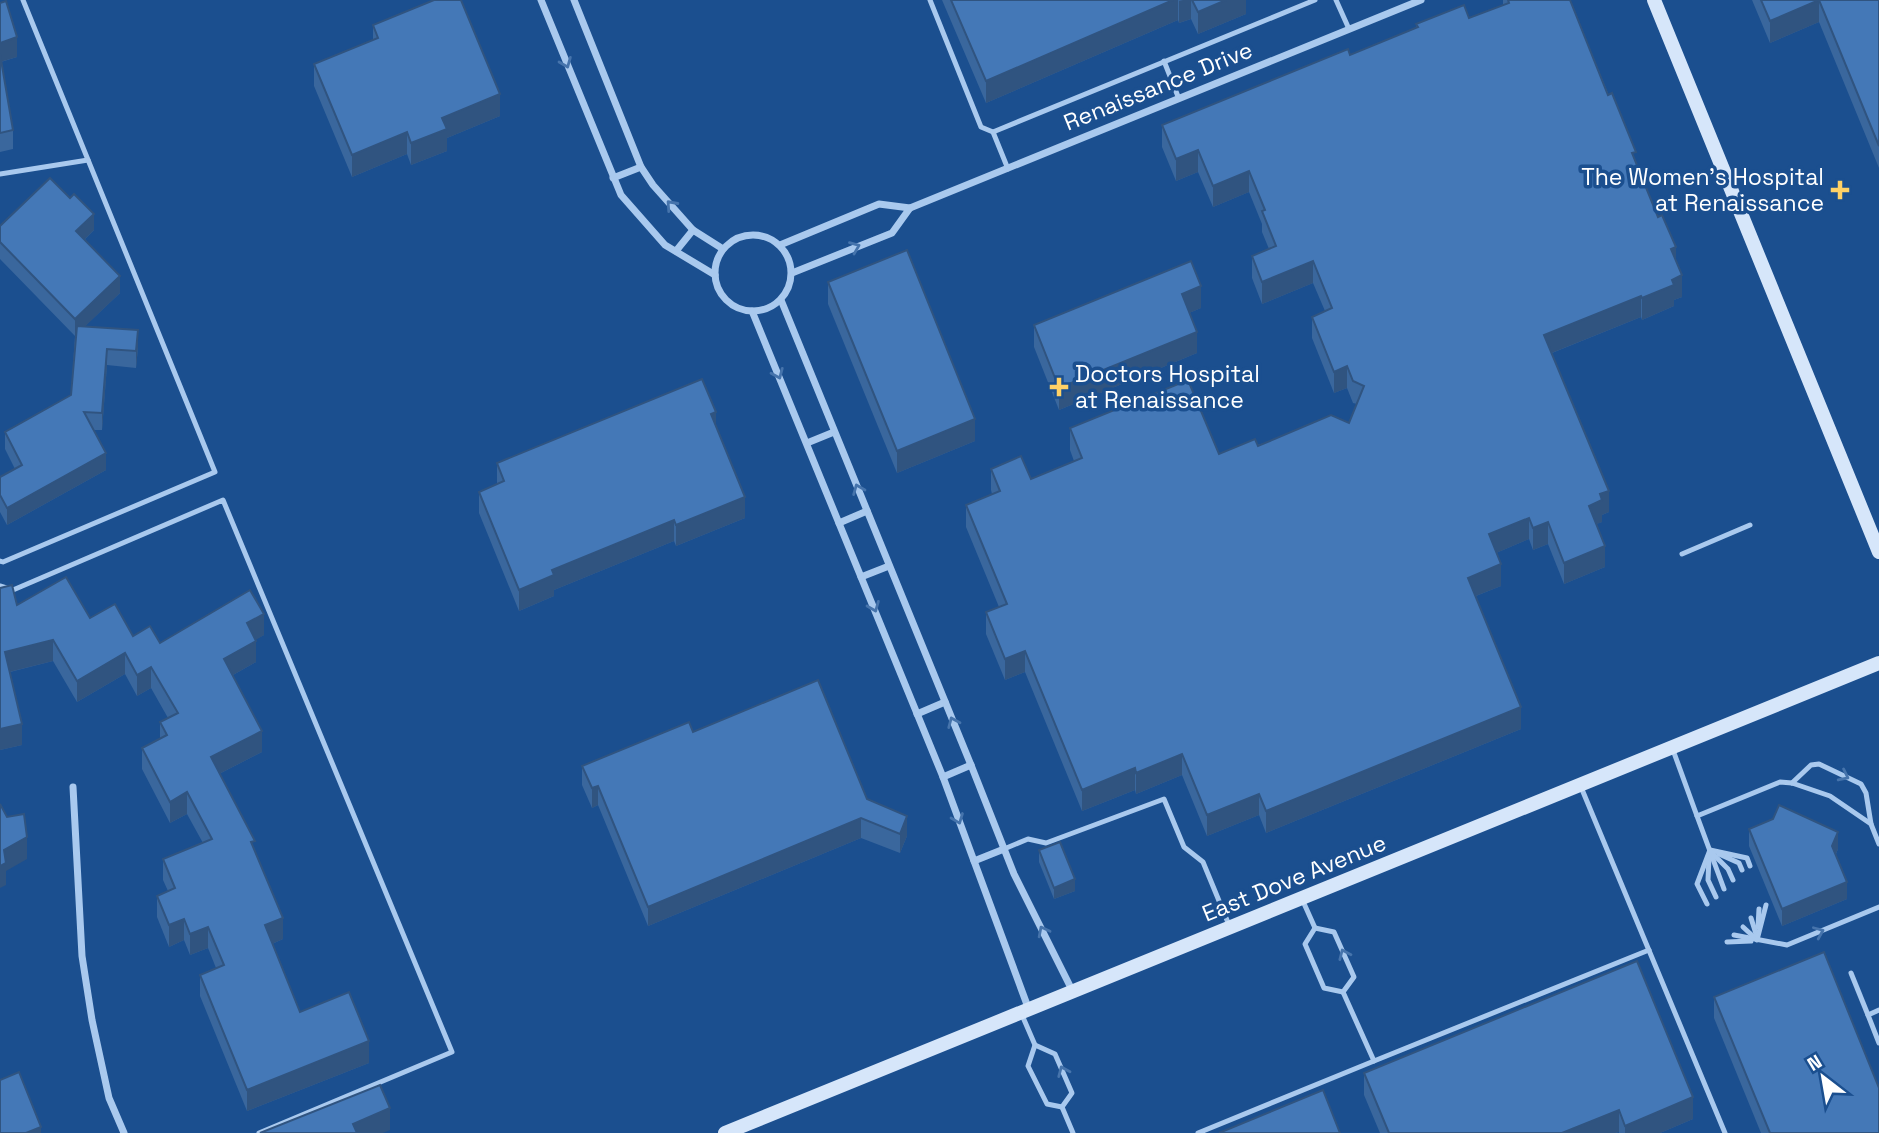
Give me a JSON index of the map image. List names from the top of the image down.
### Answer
{
  "streets": {
    "main road": ["East Dove Avenue"],
    "street": ["Renaissance Drive"]
  },
  "places": {
    "health": ["The Women's Hospital at Renaissance", "Doctors Hospital at Renaissance"]
  },
  "north": "top left"
}
